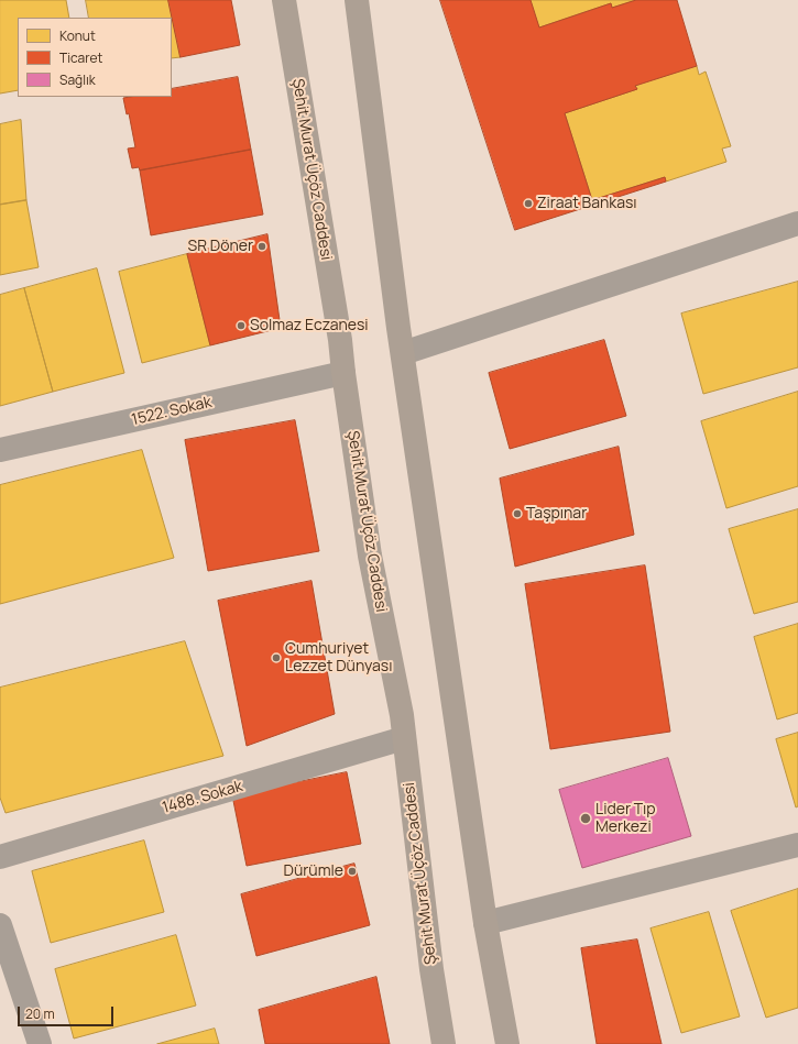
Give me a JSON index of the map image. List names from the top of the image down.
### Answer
{
  "streets": {
    "main road": ["Şehit Murat Üçöz Caddesi"],
    "street": ["1522. Sokak", "1488. Sokak"]
  },
  "crossings": [
    ["Şehit Murat Üçöz Caddesi", "1522. Sokak"],
    ["Şehit Murat Üçöz Caddesi", "1488. Sokak"]
  ],
  "places": [
    "Ziraat Bankası",
    "SR Döner",
    "Solmaz Eczanesi",
    "Taşpınar",
    "Cumhuriyet Lezzet Dünyası",
    "Lider Tıp Merkezi",
    "Dürümle"
  ],
  "legend": ["Konut", "Ticaret", "Sağlık"],
  "scale_bar": "20 m"
}
